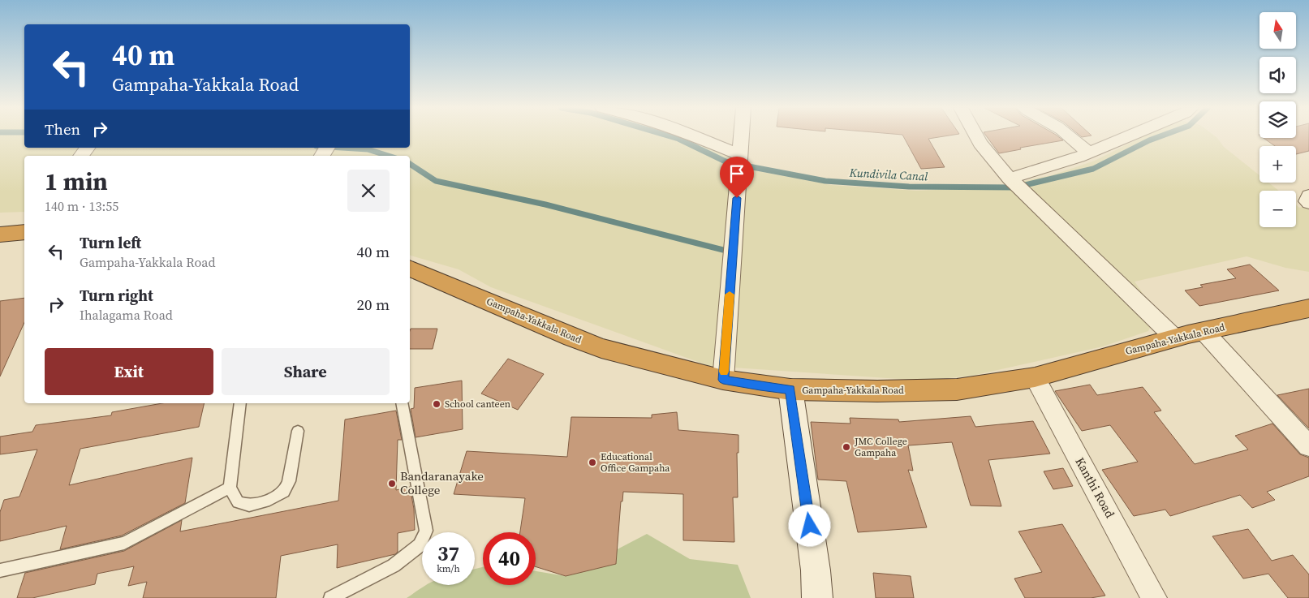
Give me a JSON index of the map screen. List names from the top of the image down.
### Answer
{
  "streets": {
    "highway": ["Gampaha-Yakkala Road"],
    "street": ["Kanthi Road"]
  },
  "crossings": [
    ["Gampaha-Yakkala Road", "Kanthi Road"]
  ],
  "water": ["Kundivila Canal"],
  "places": [
    "School canteen",
    "JMC College Gampaha",
    "Educational Office Gampaha",
    "Bandaranayake College"
  ],
  "north": "top",
  "page": {
    "map_buttons": ["+", "−"],
    "turn": ["40 m", "Gampaha-Yakkala Road"],
    "then": "Then",
    "heading": ["1 min", "140 m · 13:55"],
    "list": [
      {
        "name": "Turn left",
        "note": "Gampaha-Yakkala Road",
        "value": "40 m"
      },
      {
        "name": "Turn right",
        "note": "Ihalagama Road",
        "value": "20 m"
      }
    ],
    "buttons": ["Exit", "Share"],
    "speed": "37 km/h",
    "limit": "40"
  }
}
